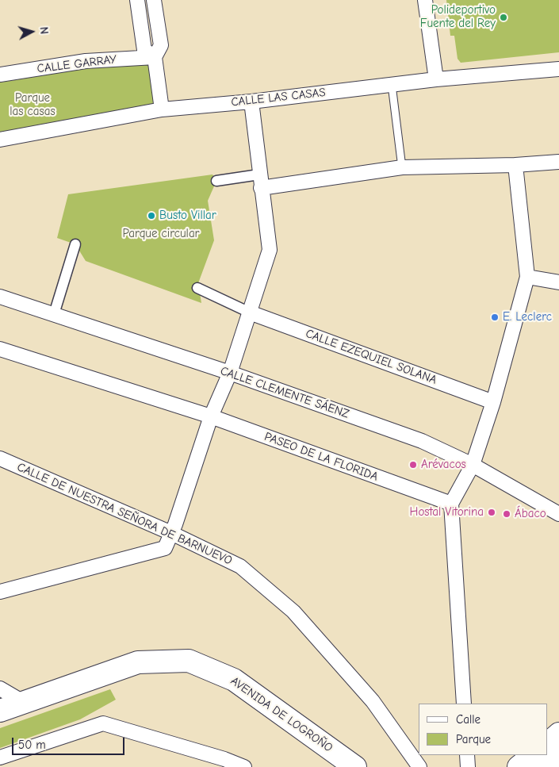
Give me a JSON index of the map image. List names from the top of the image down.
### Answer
{
  "streets": {
    "main road": ["AVENIDA DE LOGROÑO"],
    "street": [
      "CALLE GARRAY",
      "CALLE LAS CASAS",
      "CALLE EZEQUIEL SOLANA",
      "CALLE CLEMENTE SÁENZ",
      "PASEO DE LA FLORIDA",
      "CALLE DE NUESTRA SEÑORA DE BARNUEVO"
    ]
  },
  "parks": ["Parque las casas", "Parque circular"],
  "places": [
    "Polideportivo Fuente del Rey",
    "Busto Villar",
    "E. Leclerc",
    "Arévacos",
    "Hostal Vitorina",
    "Ábaco"
  ],
  "legend": ["Calle", "Parque"],
  "scale_bar": "50 m",
  "north": "right"
}
